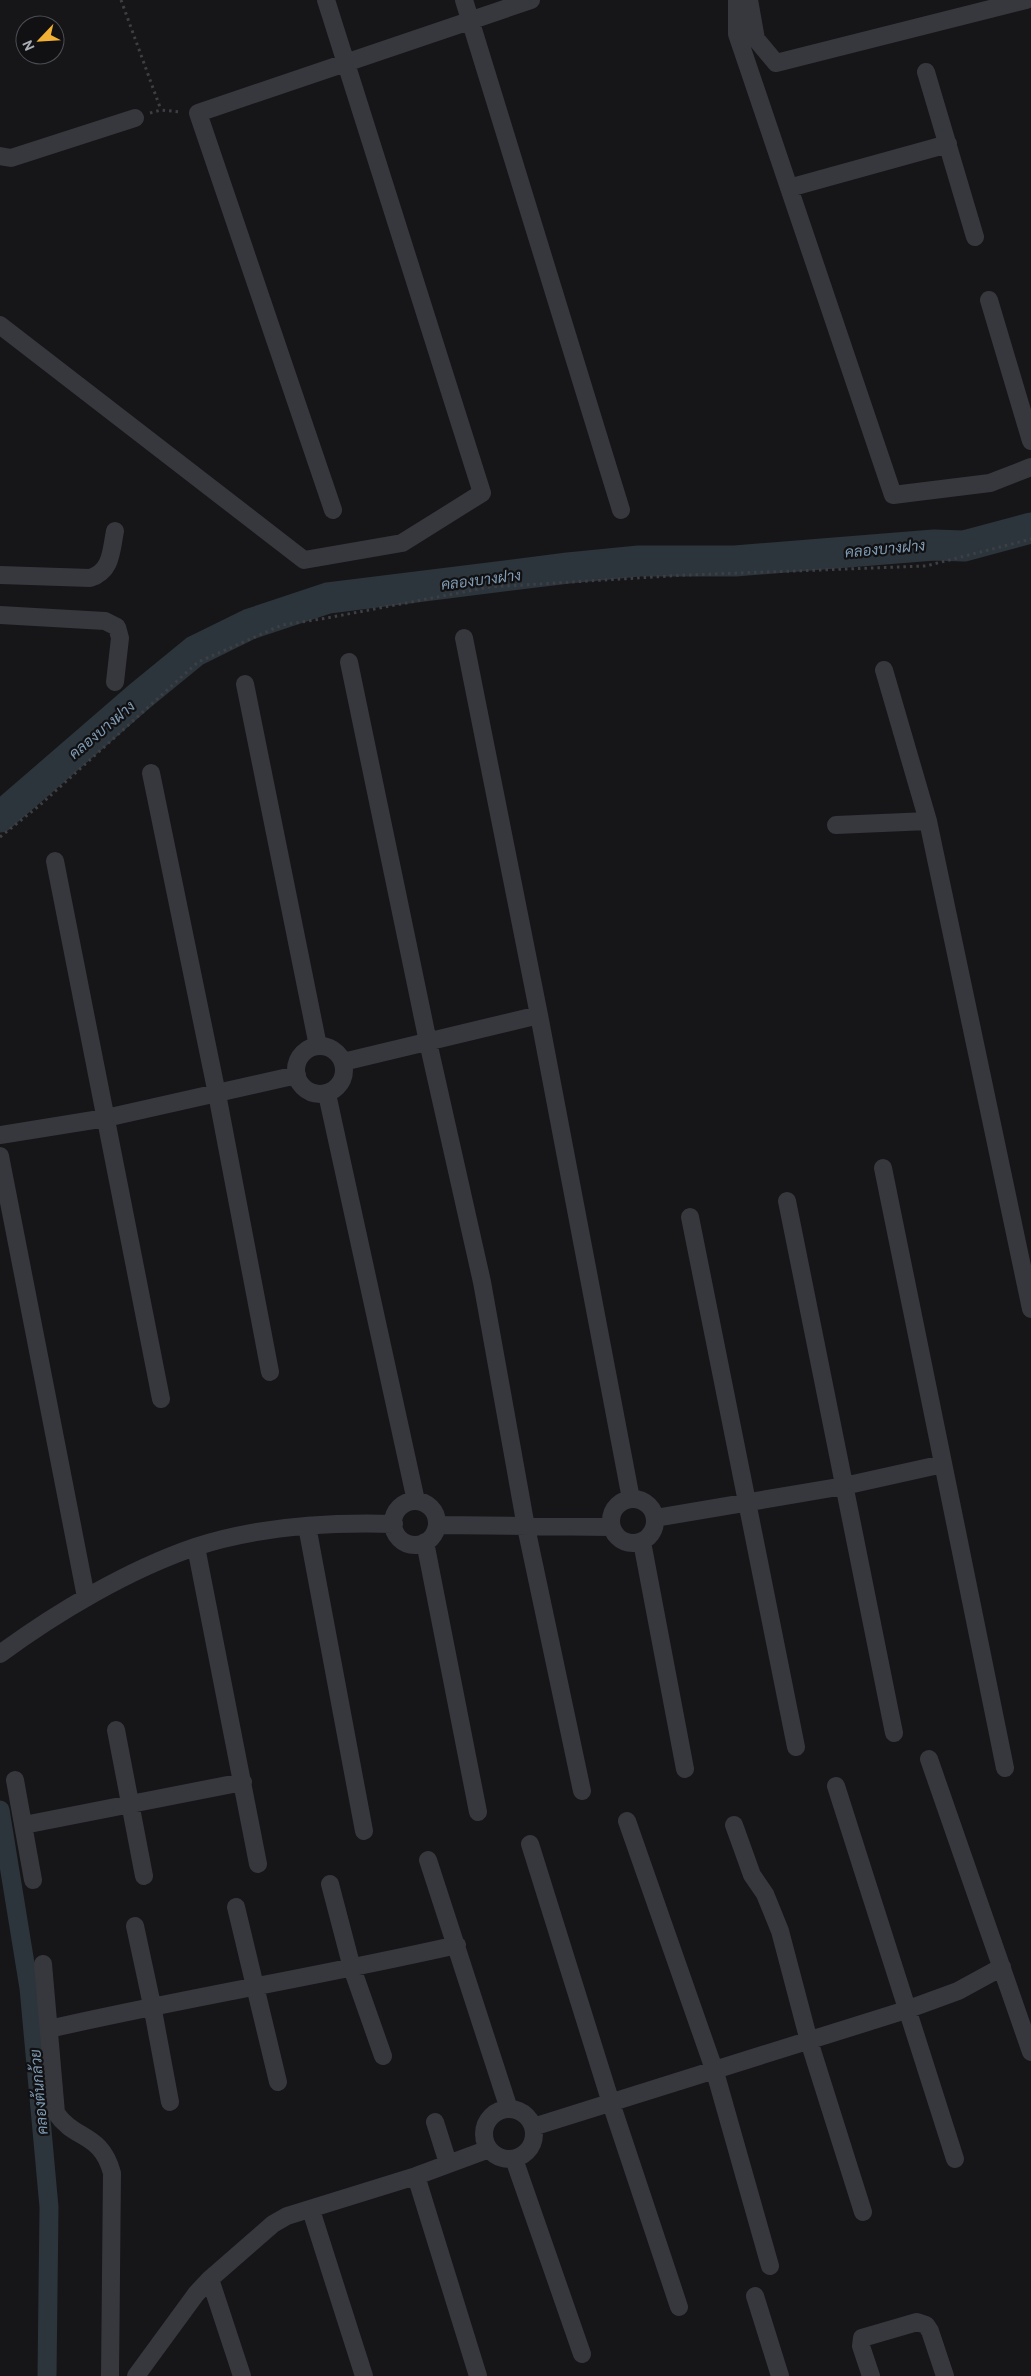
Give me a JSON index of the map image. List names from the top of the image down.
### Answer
{
  "water": ["คลองบางฝาง", "คลองต้นกล้วย"],
  "north": "bottom left"
}
